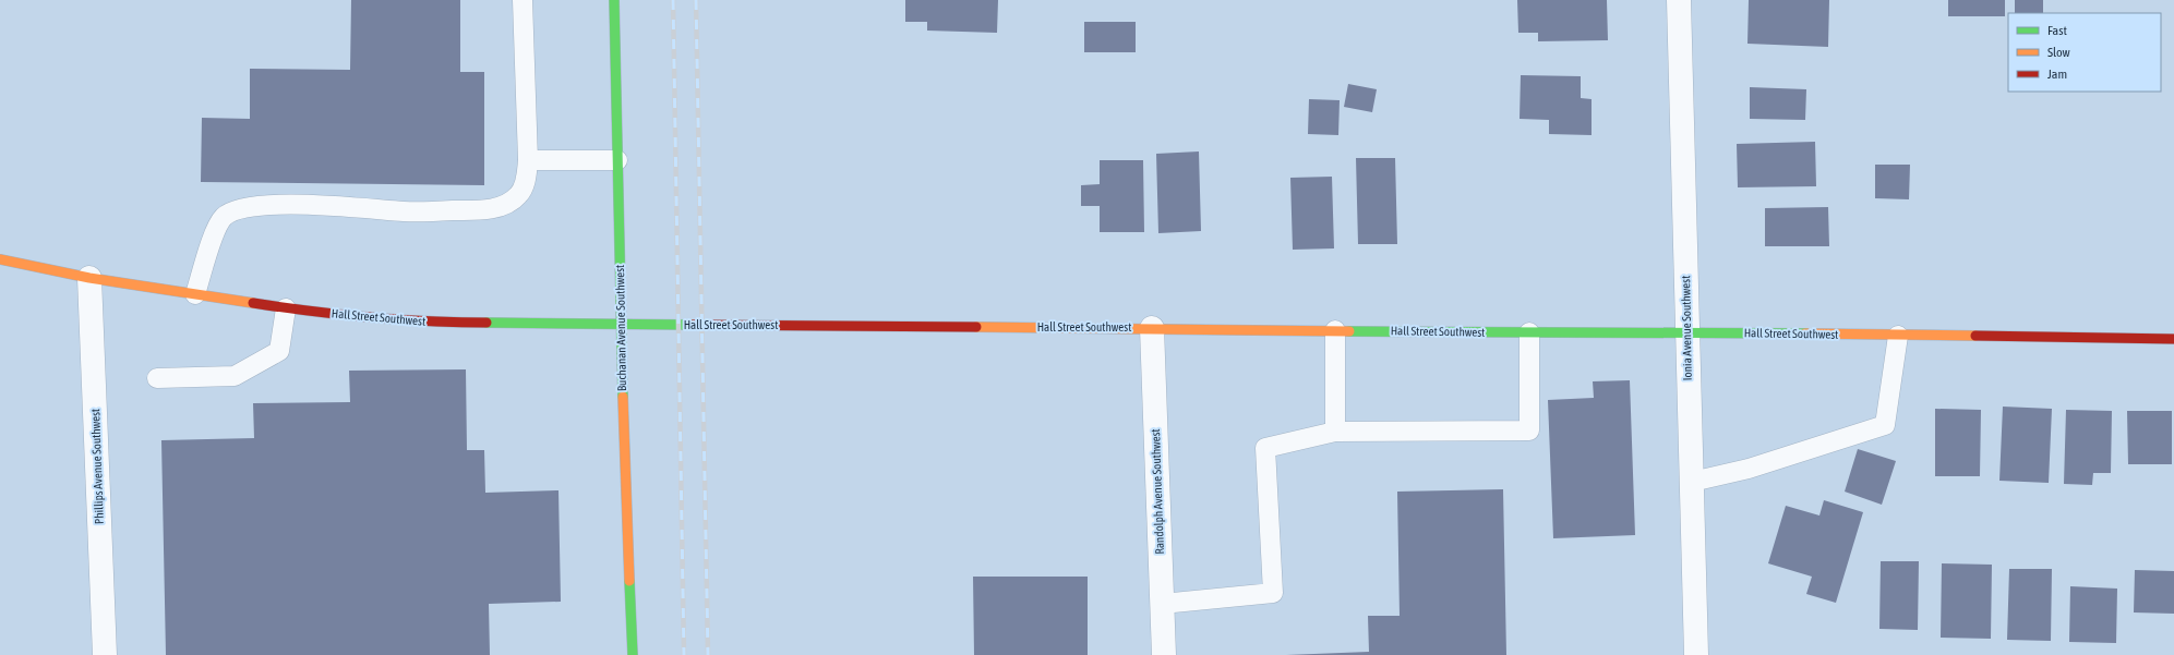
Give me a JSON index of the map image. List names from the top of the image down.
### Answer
{
  "streets": {
    "main road": ["Hall Street Southwest", "Buchanan Avenue Southwest"],
    "street": ["Ionia Avenue Southwest", "Phillips Avenue Southwest", "Randolph Avenue Southwest"]
  },
  "crossings": [
    ["Hall Street Southwest", "Buchanan Avenue Southwest"],
    ["Hall Street Southwest", "Ionia Avenue Southwest"],
    ["Hall Street Southwest", "Phillips Avenue Southwest"],
    ["Hall Street Southwest", "Randolph Avenue Southwest"]
  ],
  "legend": ["Fast", "Slow", "Jam"]
}
